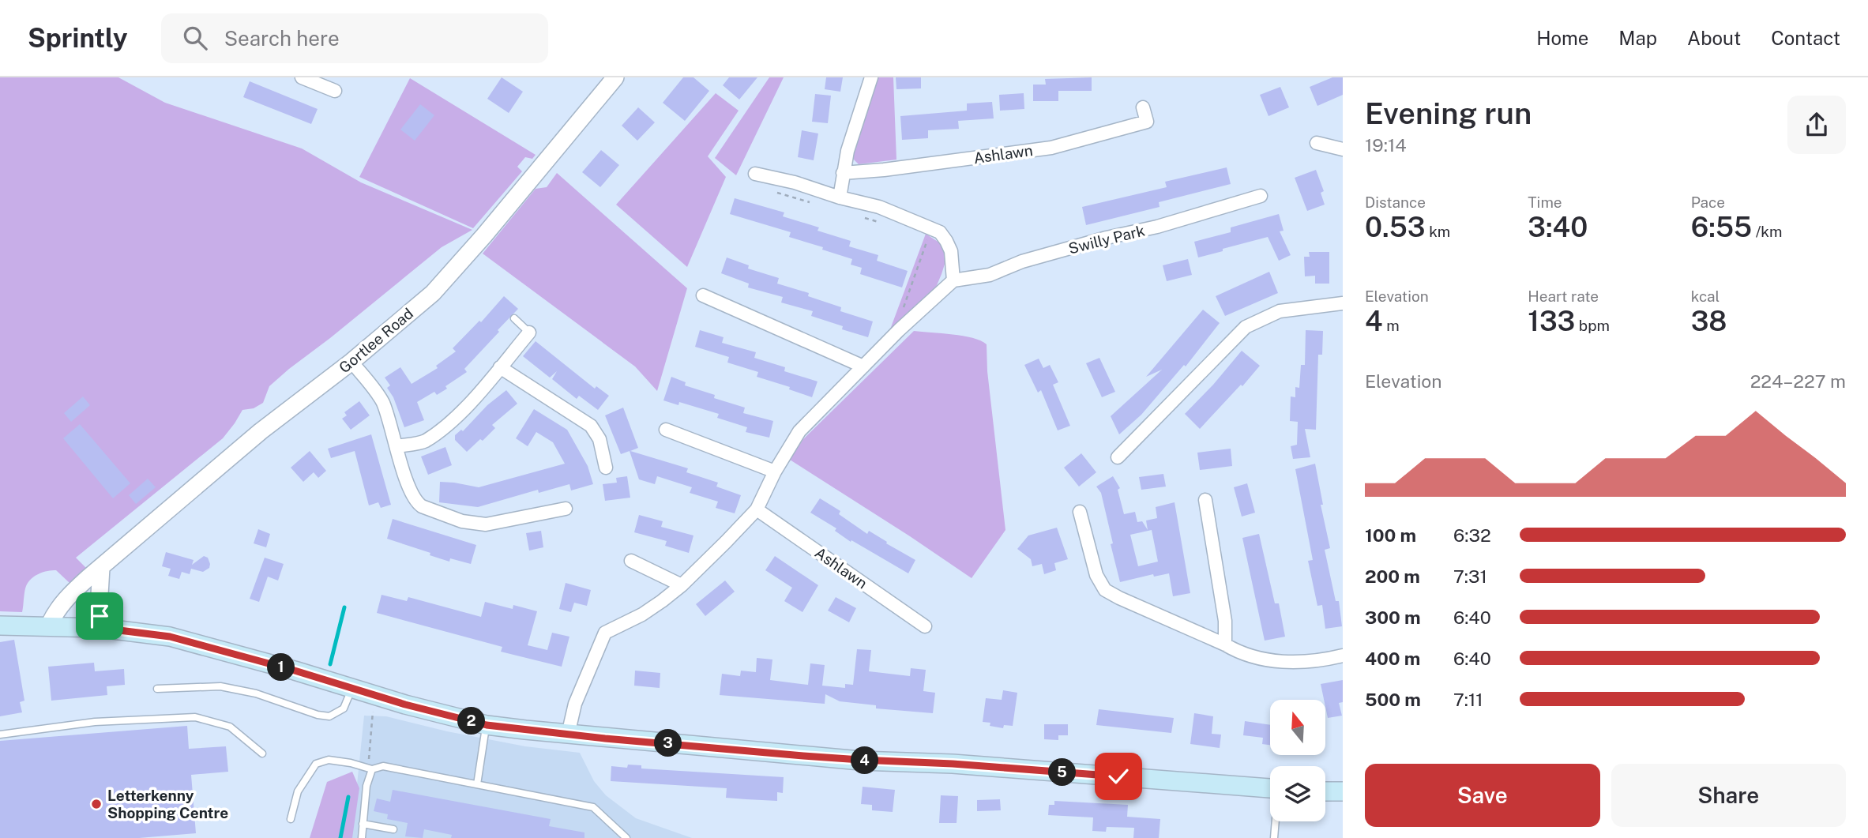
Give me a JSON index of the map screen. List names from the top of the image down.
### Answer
{
  "streets": {
    "street": ["Ashlawn", "Swilly Park", "Gortlee Road"]
  },
  "places": ["Letterkenny Shopping Centre"],
  "north": "top",
  "page": {
    "header": "Sprintly",
    "search": "Search here",
    "nav": [
      "Home",
      "Map",
      "About",
      "Contact"
    ],
    "heading": ["Evening run", "19:14"],
    "stats": [
      ["Distance", "0.53 km"],
      ["Time", "3:40"],
      ["Pace", "6:55 /km"],
      ["Elevation", "4 m"],
      ["Heart rate", "133 bpm"],
      ["kcal", "38"]
    ],
    "chart": ["Elevation", "224–227 m"],
    "list": [
      {
        "name": "100 m",
        "note": "6:32"
      },
      {
        "name": "200 m",
        "note": "7:31"
      },
      {
        "name": "300 m",
        "note": "6:40"
      },
      {
        "name": "400 m",
        "note": "6:40"
      },
      {
        "name": "500 m",
        "note": "7:11"
      }
    ],
    "pins": [
      "1",
      "2",
      "3",
      "4",
      "5"
    ],
    "buttons": ["Save", "Share"]
  }
}
